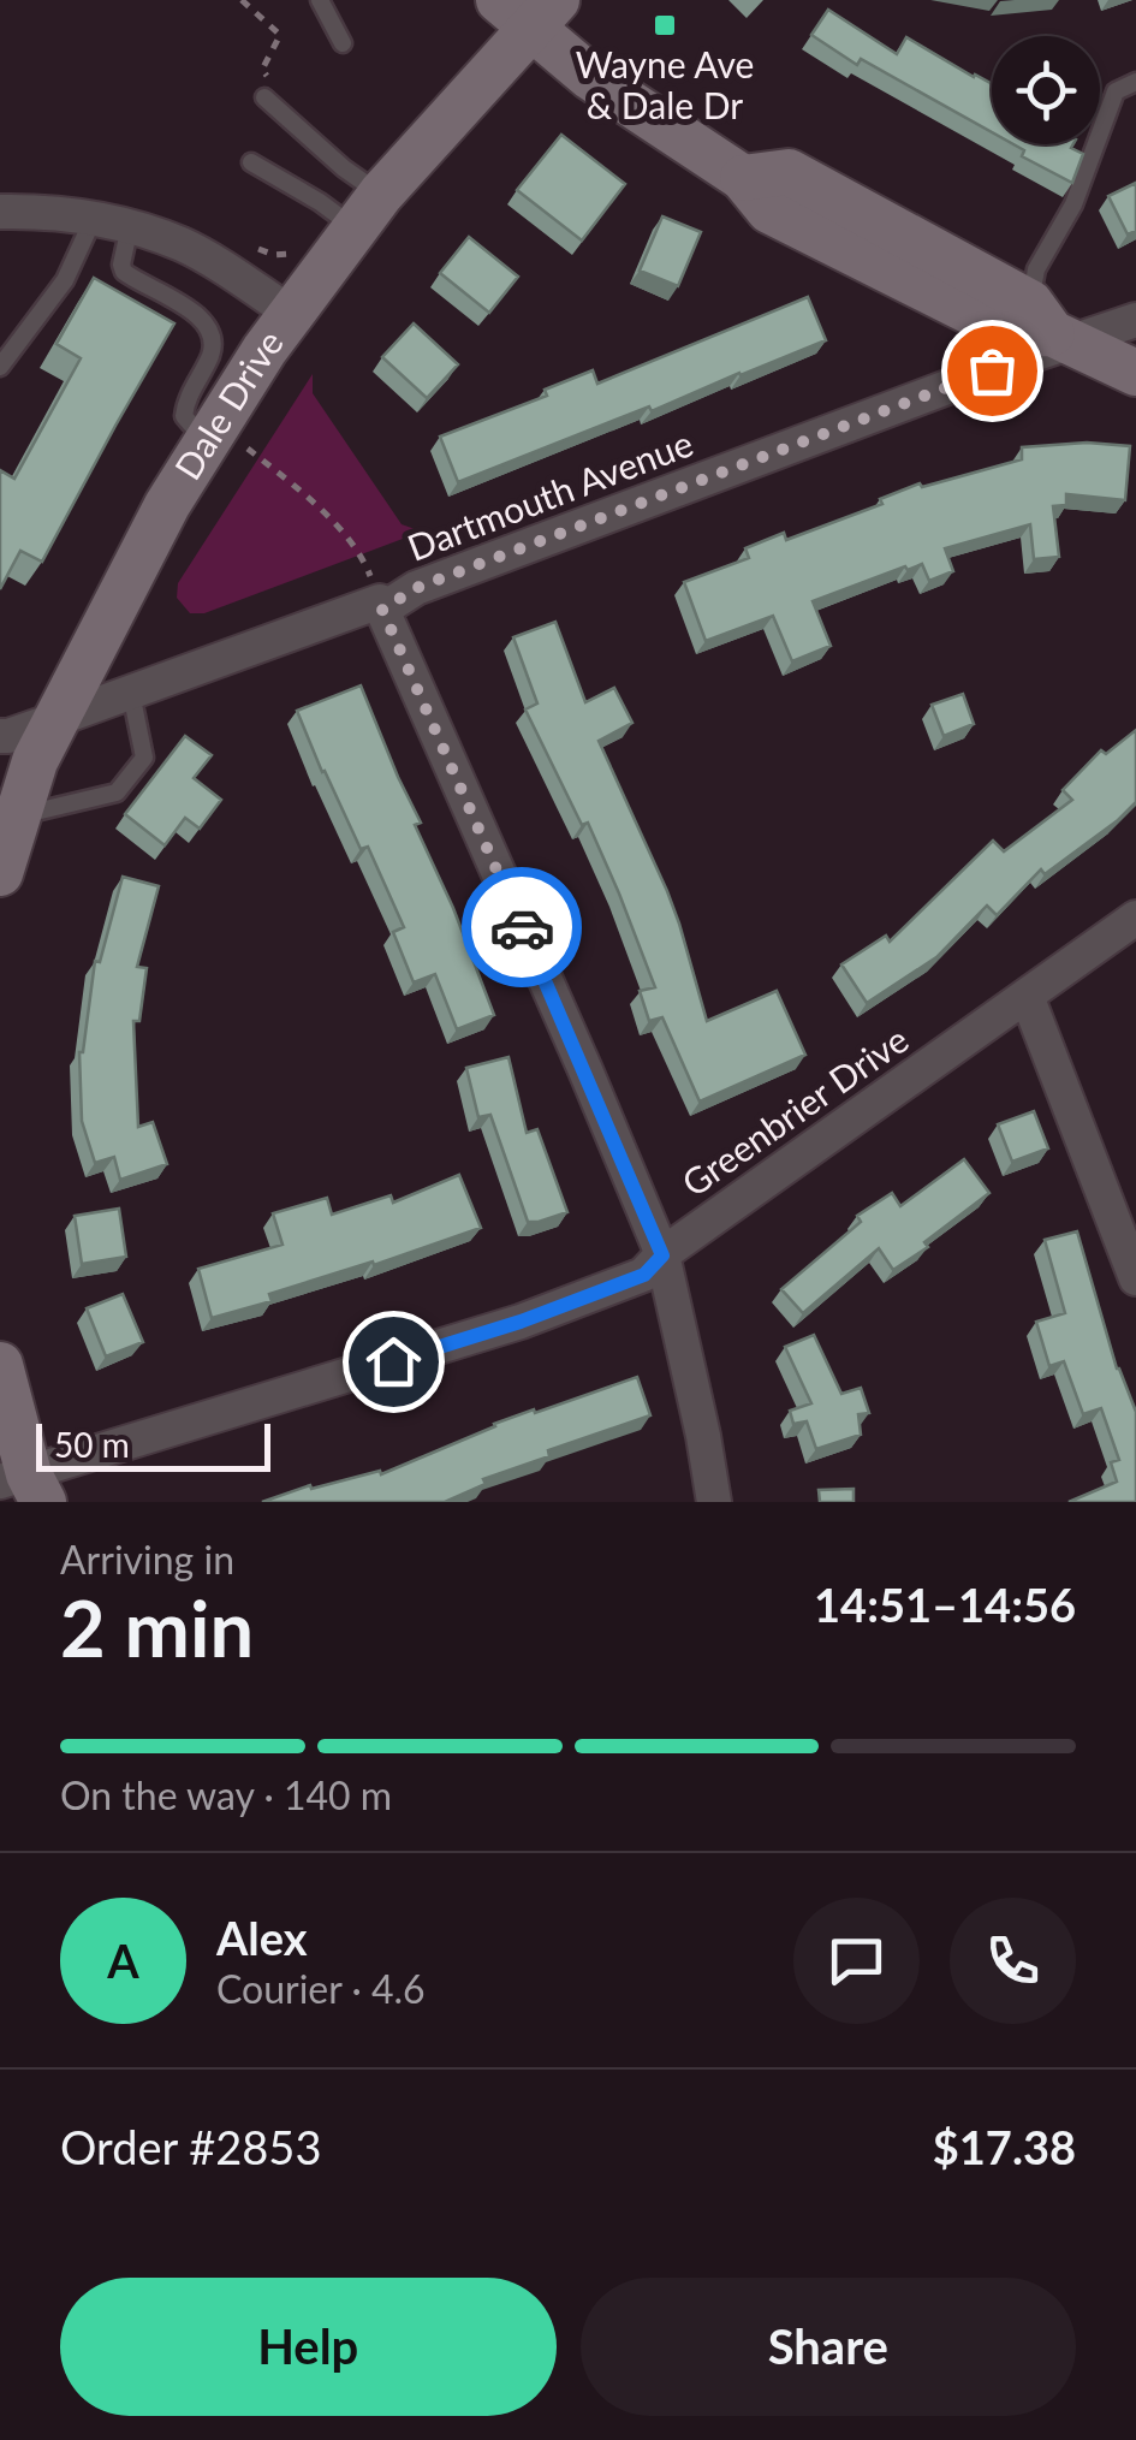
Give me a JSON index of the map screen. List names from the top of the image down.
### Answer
{
  "streets": {
    "street": ["Dale Drive", "Dartmouth Avenue", "Greenbrier Drive"]
  },
  "crossings": [
    ["Dale Drive", "Dartmouth Avenue"]
  ],
  "places": {
    "transit": ["Wayne Ave & Dale Dr"]
  },
  "scale_bar": "50 m",
  "page": {
    "scale": "50 m",
    "heading": ["2 min", "Arriving in", "14:51–14:56"],
    "panel": [
      "Alex",
      "Courier · 4.6",
      "Order #2853",
      "$17.38"
    ],
    "bar": "On the way · 140 m",
    "round": "A",
    "buttons": ["Help", "Share"]
  }
}
